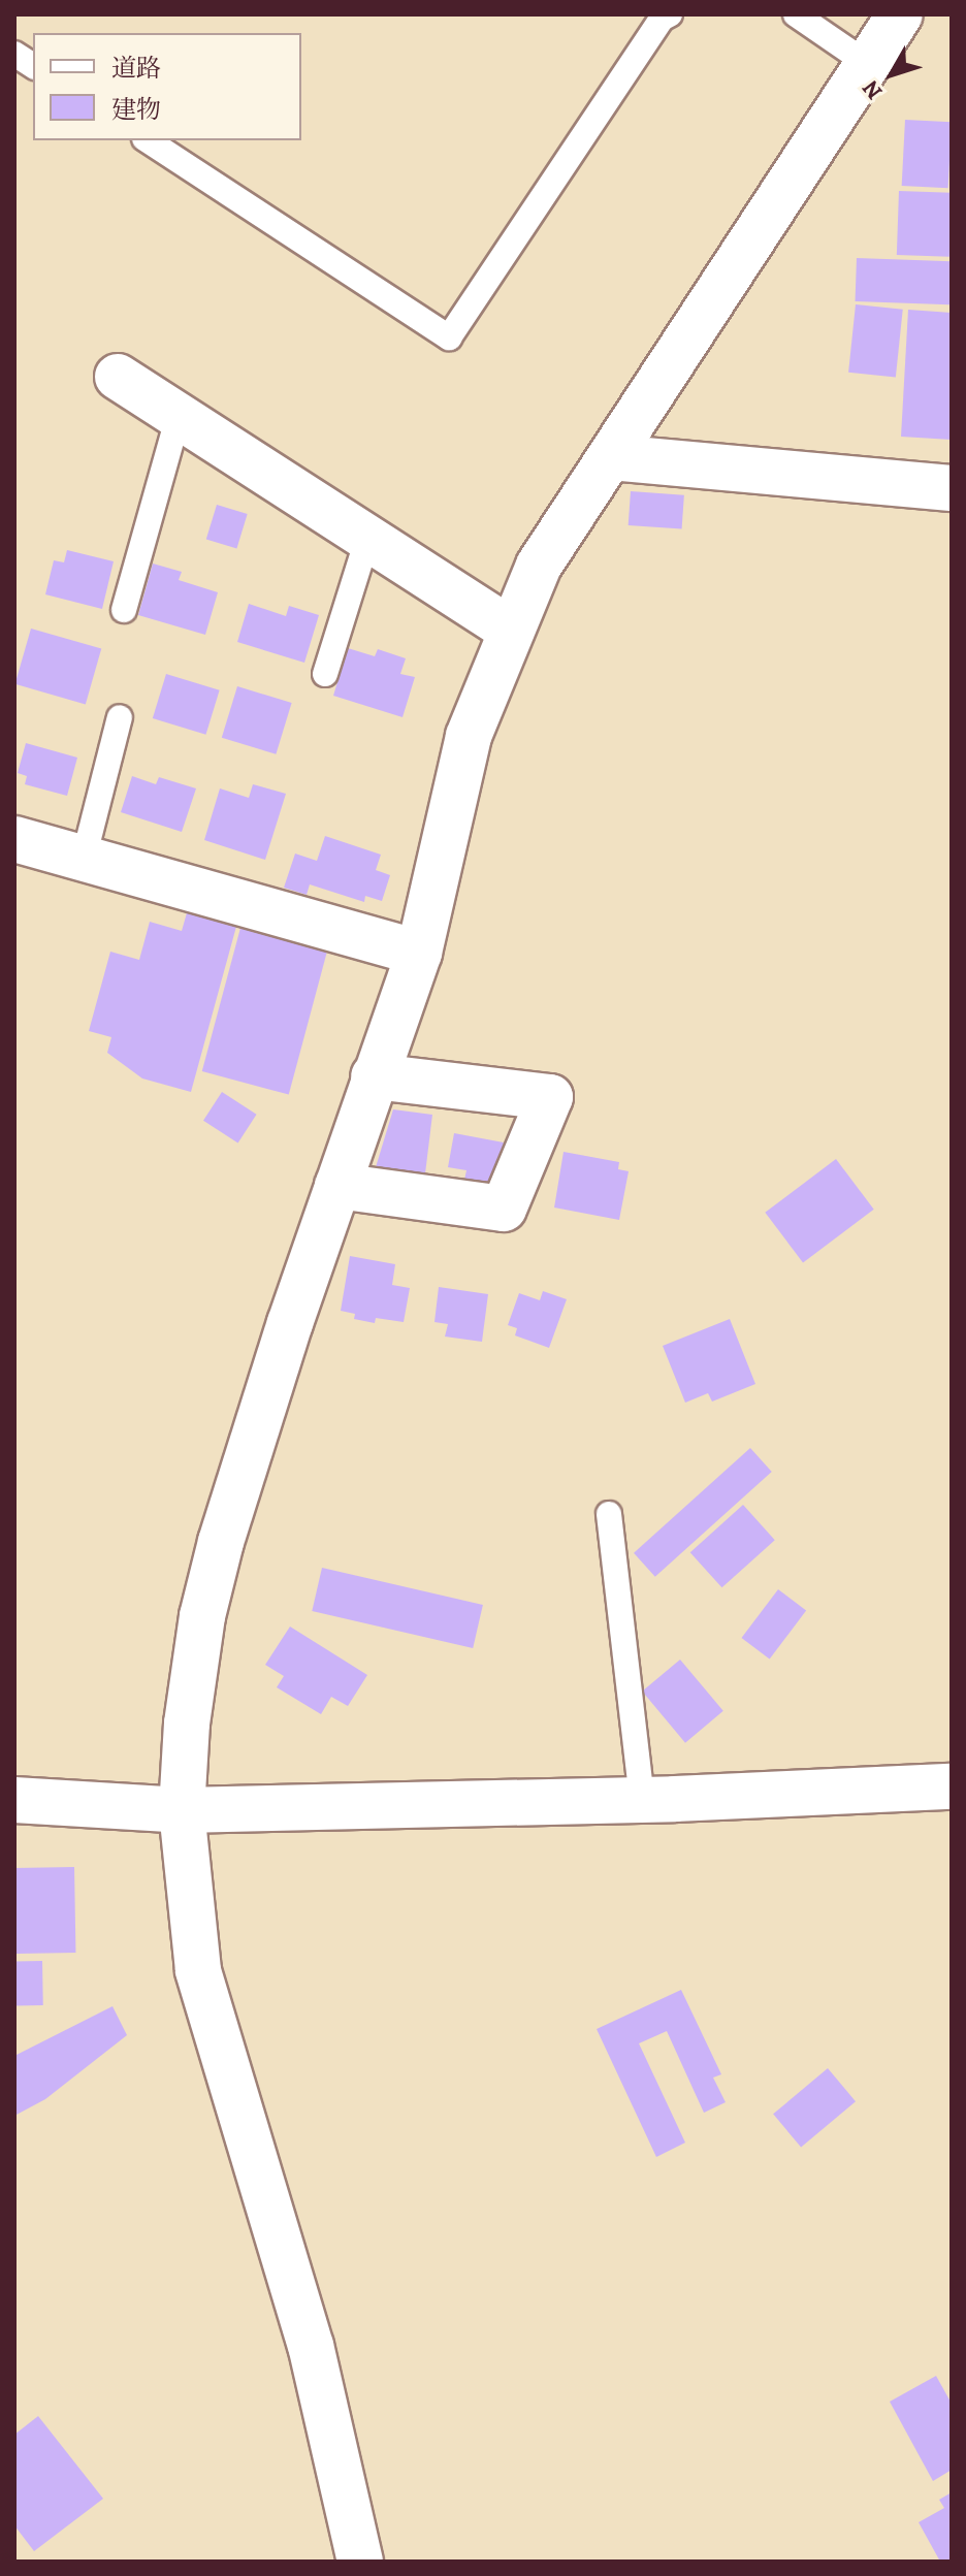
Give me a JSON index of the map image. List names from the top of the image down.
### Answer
{
  "legend": ["道路", "建物"],
  "north": "bottom left"
}
